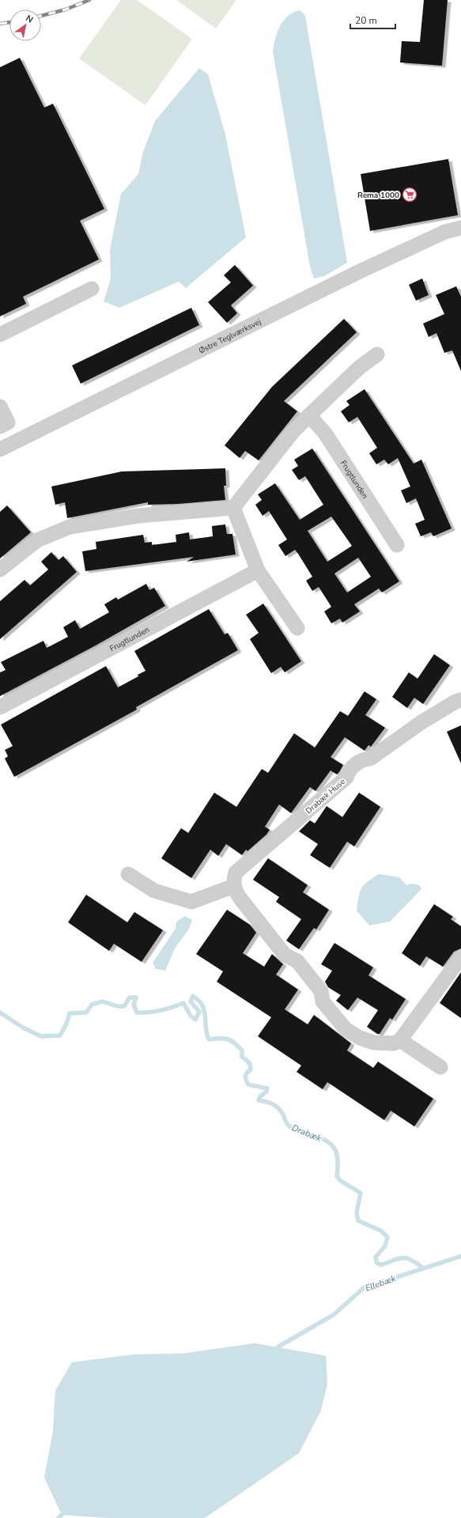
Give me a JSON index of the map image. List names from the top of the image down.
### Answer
{
  "streets": {
    "street": ["Østre Teglværksvej", "Frugtlunden", "Drabæk Huse"]
  },
  "water": ["Drabæk", "Ellebæk"],
  "places": {
    "supermarket": ["Rema 1000"]
  },
  "scale_bar": "20 m",
  "north": "top right"
}
